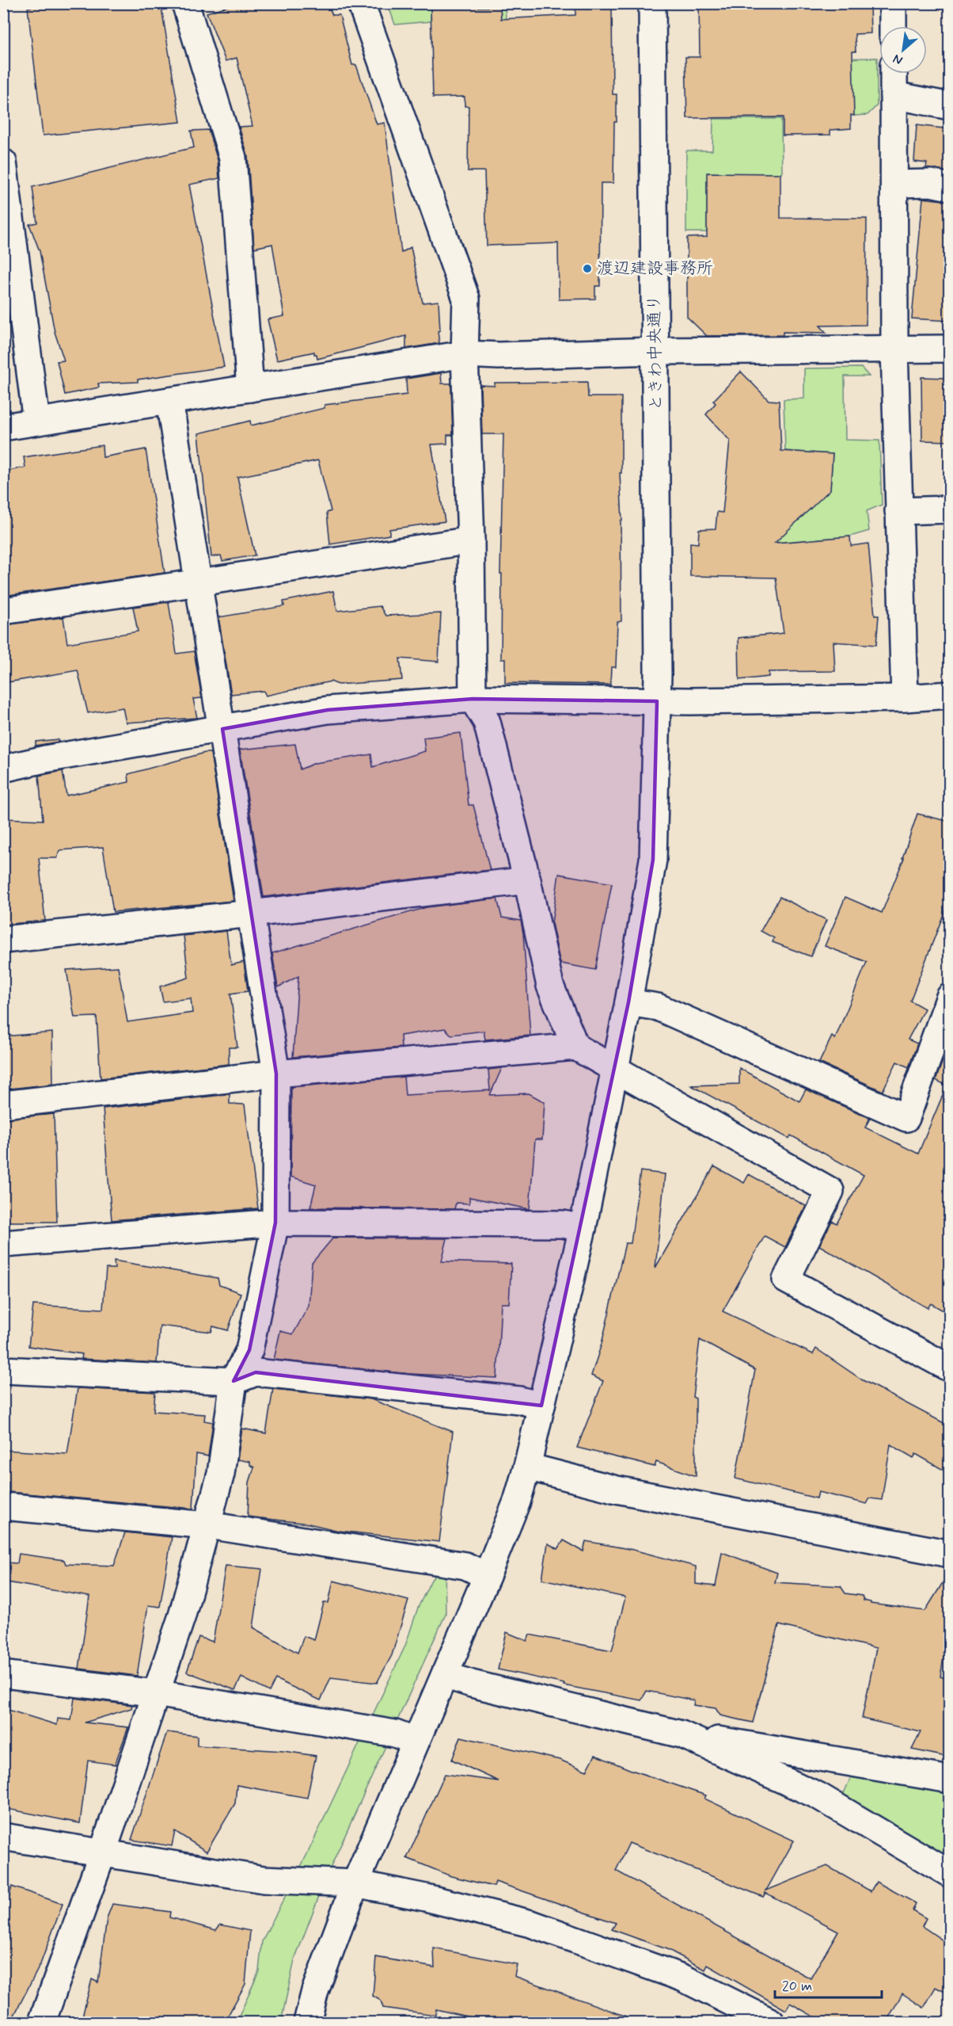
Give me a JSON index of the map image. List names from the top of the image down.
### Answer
{
  "streets": {
    "street": ["ときわ中央通り"]
  },
  "places": ["渡辺建設事務所"],
  "scale_bar": "20 m",
  "north": "bottom left"
}
